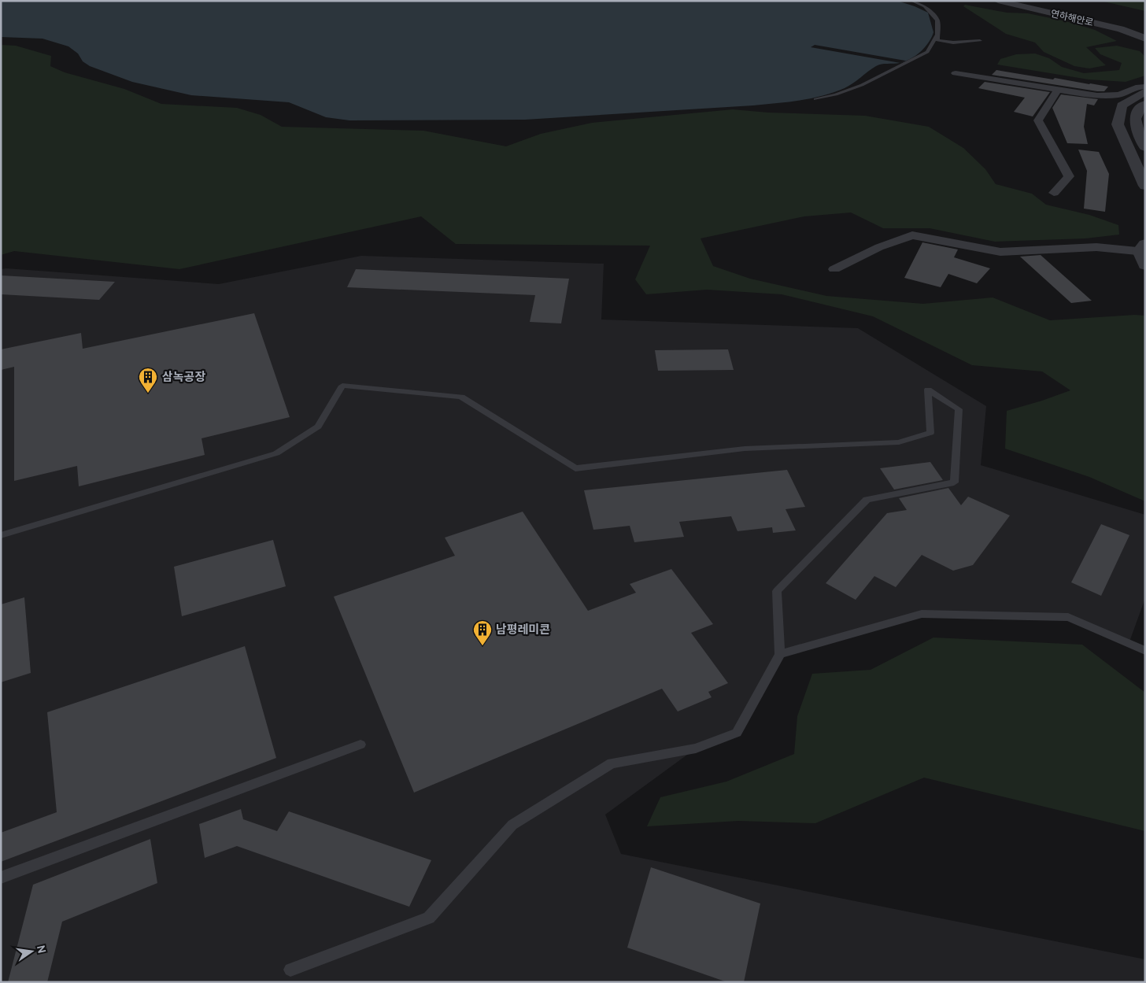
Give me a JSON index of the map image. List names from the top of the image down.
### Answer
{
  "streets": {
    "street": ["연하해안로"]
  },
  "places": {
    "building": ["삼녹공장", "남평레미콘"]
  },
  "north": "right"
}
